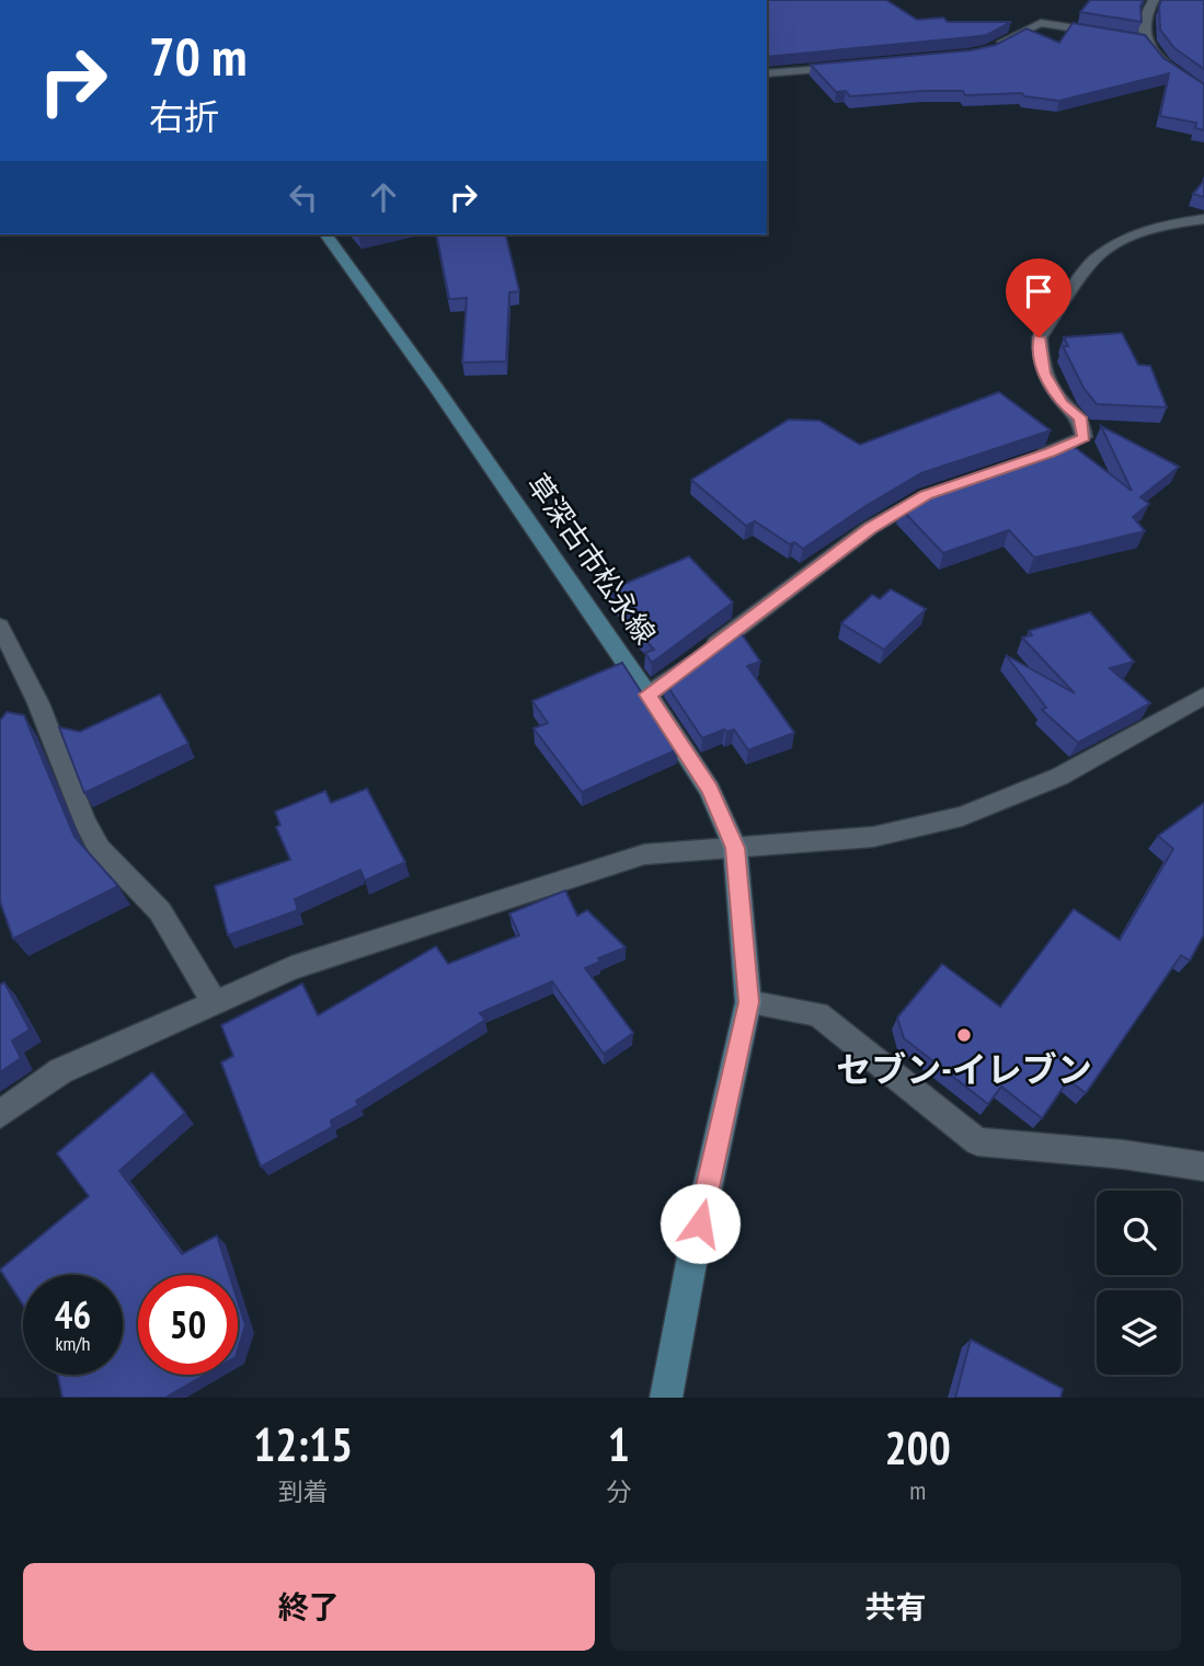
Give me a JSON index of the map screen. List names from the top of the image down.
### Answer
{
  "streets": {
    "main road": ["草深古市松永線"]
  },
  "places": ["セブン-イレブン"],
  "page": {
    "turn": ["70 m", "右折"],
    "speed": "46 km/h",
    "limit": "50",
    "eta": [
      "12:15",
      "到着",
      "1",
      "分",
      "200",
      "m"
    ],
    "buttons": ["終了", "共有"]
  }
}
